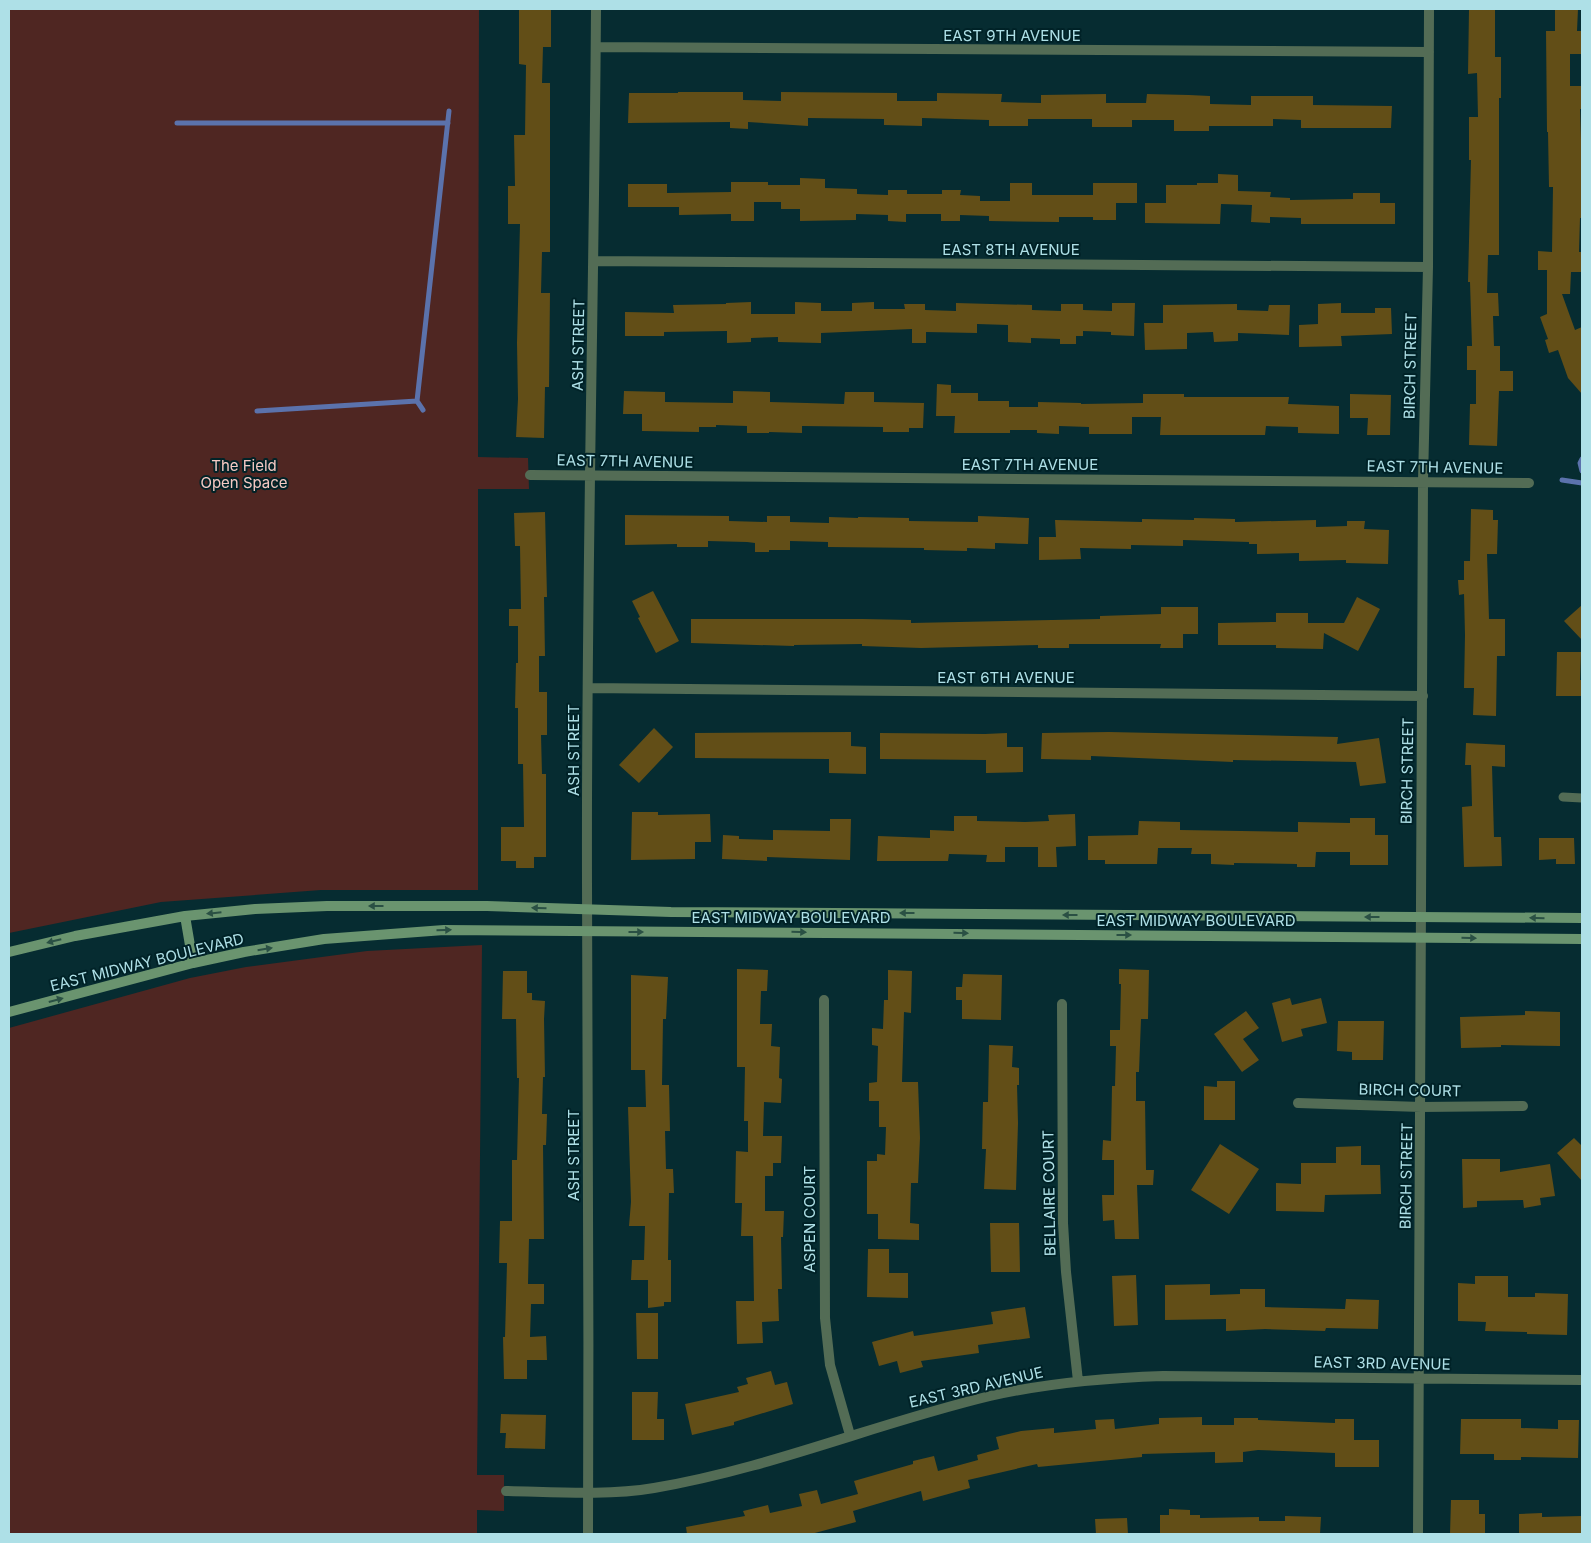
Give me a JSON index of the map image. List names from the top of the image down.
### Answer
{
  "streets": {
    "main road": ["EAST MIDWAY BOULEVARD"],
    "street": [
      "EAST 9TH AVENUE",
      "EAST 8TH AVENUE",
      "ASH STREET",
      "BIRCH STREET",
      "EAST 7TH AVENUE",
      "EAST 6TH AVENUE",
      "BIRCH COURT",
      "BELLAIRE COURT",
      "ASPEN COURT",
      "EAST 3RD AVENUE"
    ]
  },
  "crossings": [
    ["EAST 9TH AVENUE", "ASH STREET"],
    ["EAST 9TH AVENUE", "BIRCH STREET"],
    ["EAST 8TH AVENUE", "ASH STREET"],
    ["EAST 8TH AVENUE", "BIRCH STREET"],
    ["ASH STREET", "EAST 7TH AVENUE"],
    ["ASH STREET", "EAST 6TH AVENUE"],
    ["ASH STREET", "EAST MIDWAY BOULEVARD"],
    ["ASH STREET", "EAST 3RD AVENUE"],
    ["BIRCH STREET", "EAST 7TH AVENUE"],
    ["BIRCH STREET", "EAST 6TH AVENUE"],
    ["BIRCH STREET", "EAST MIDWAY BOULEVARD"],
    ["BIRCH STREET", "BIRCH COURT"],
    ["BIRCH STREET", "EAST 3RD AVENUE"],
    ["BELLAIRE COURT", "EAST 3RD AVENUE"],
    ["ASPEN COURT", "EAST 3RD AVENUE"]
  ],
  "parks": ["The Field Open Space"]
}
